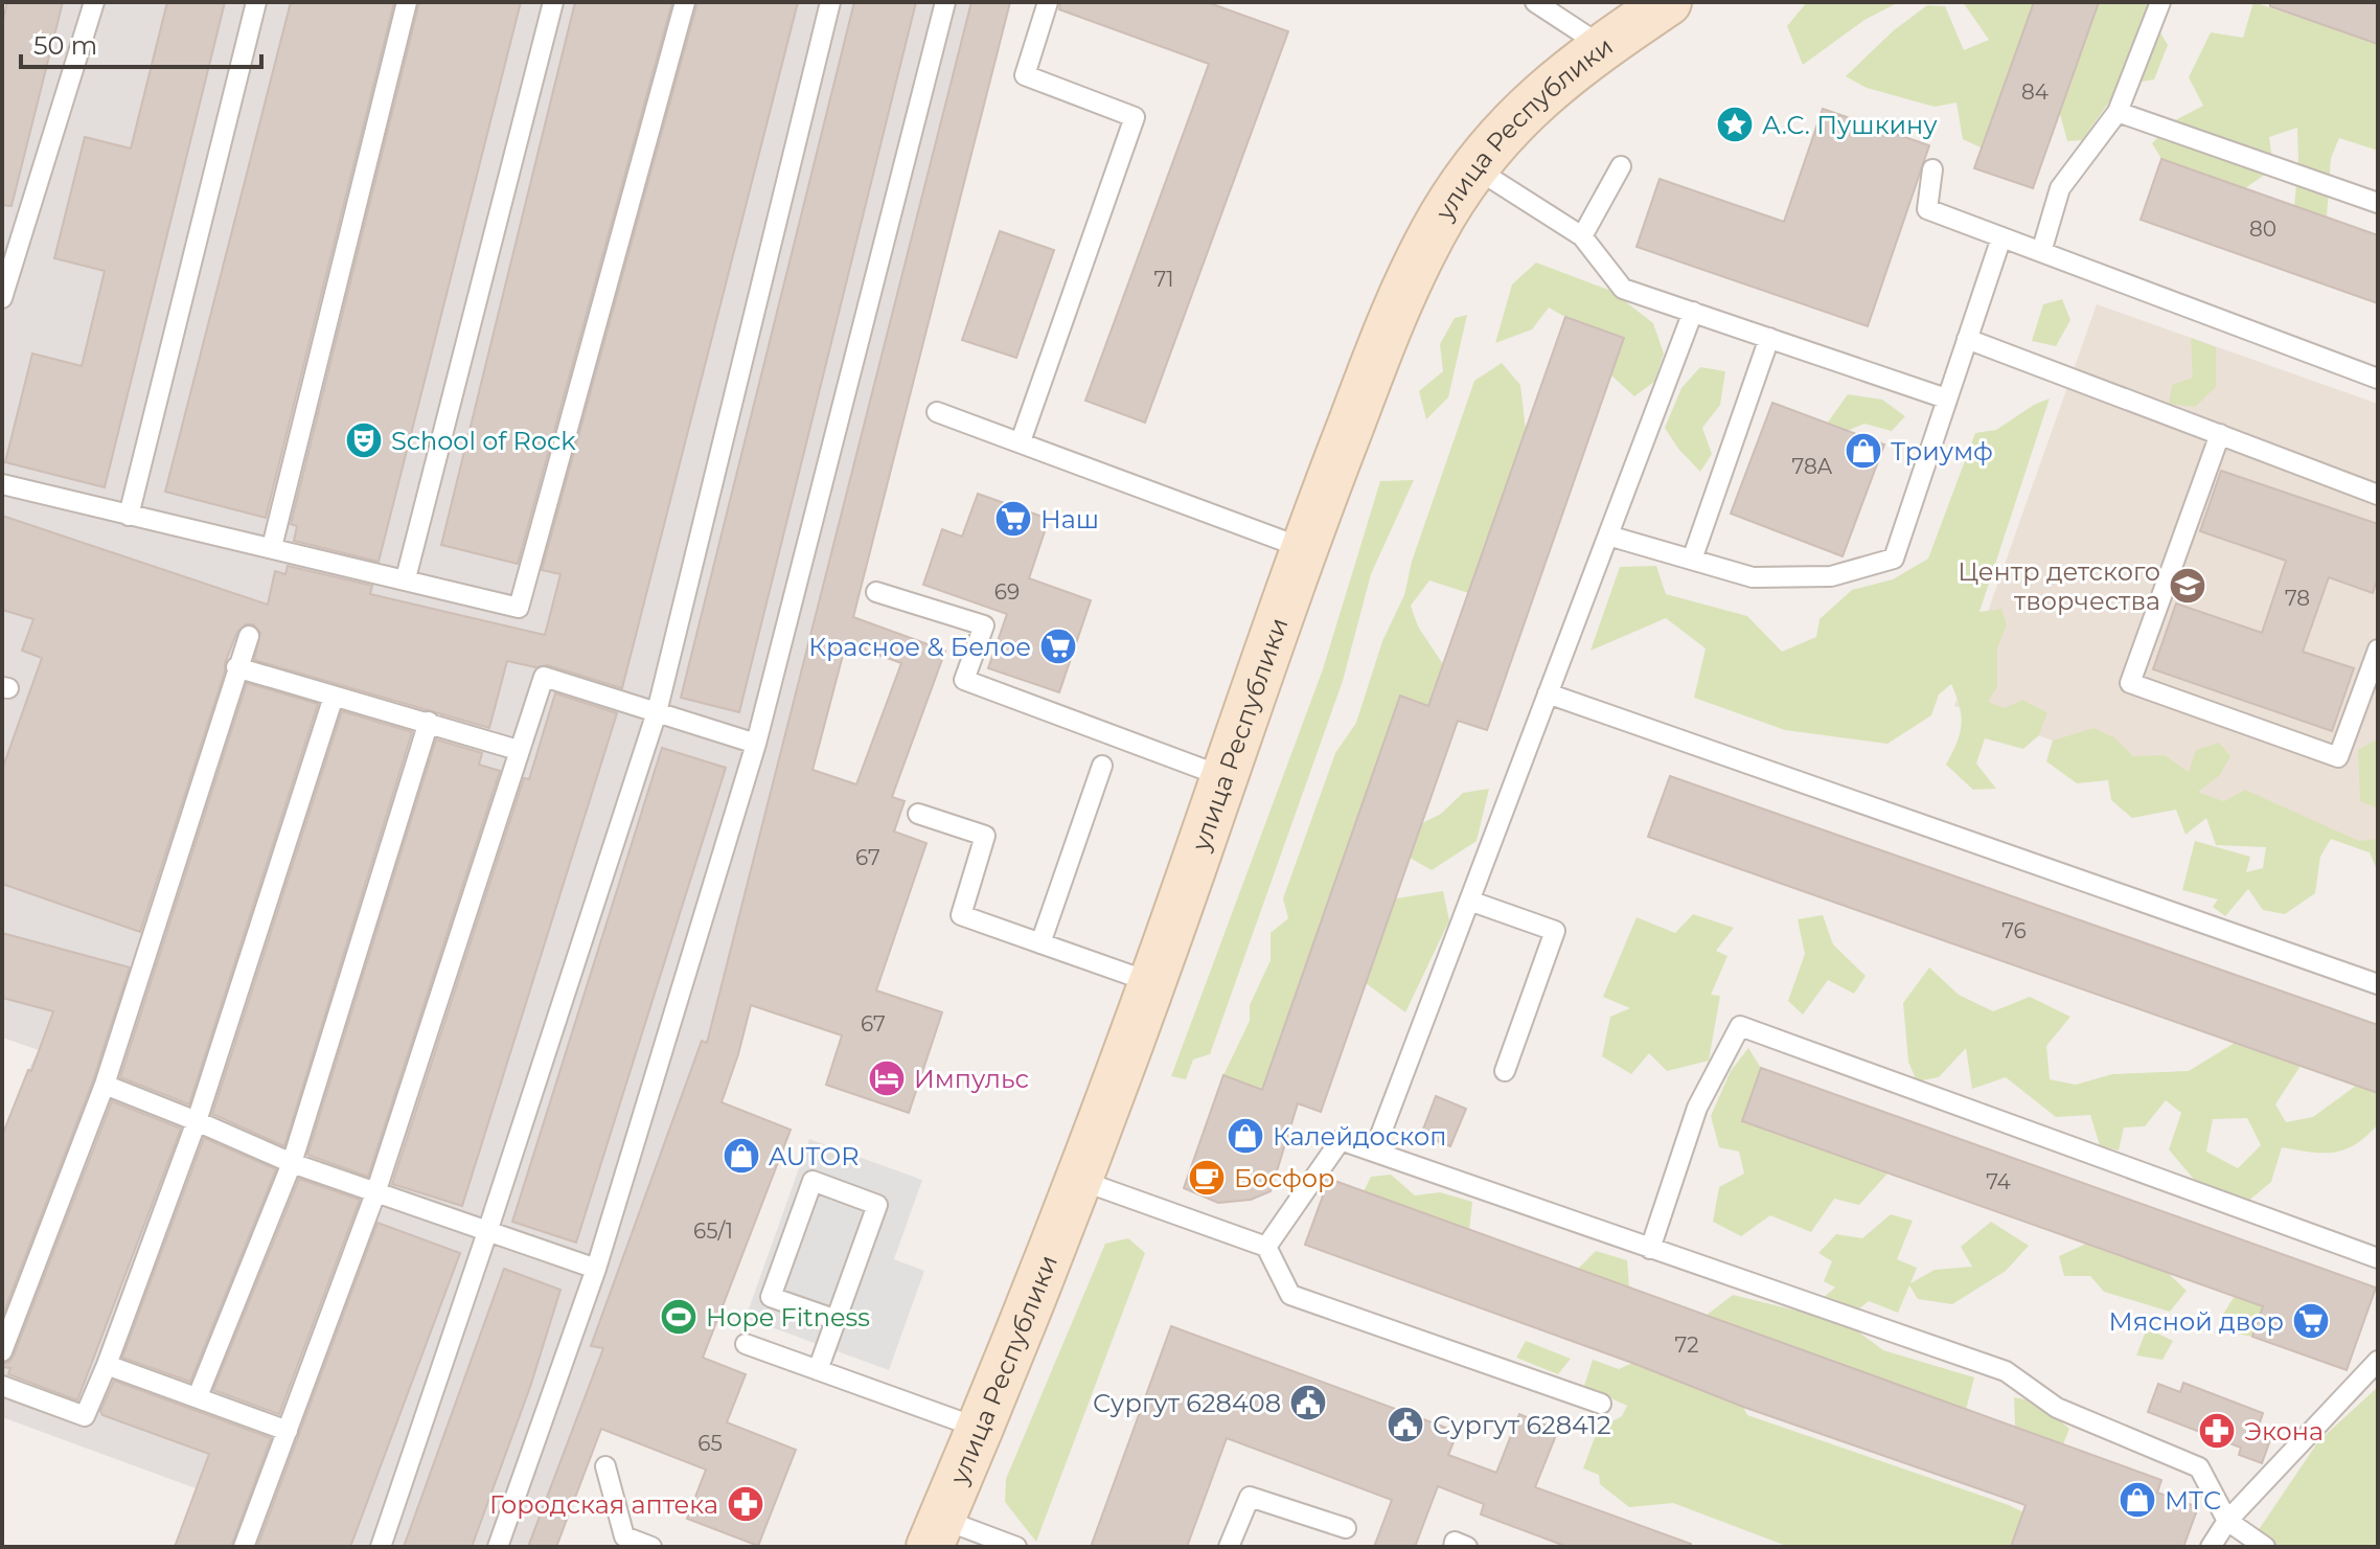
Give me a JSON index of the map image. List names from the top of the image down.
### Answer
{
  "streets": {
    "main road": ["улица Республики"]
  },
  "places": {
    "place": ["А.С. Пушкину"],
    "theatre": ["School of Rock"],
    "shop": [
      "Триумф",
      "Калейдоскоп",
      "AUTOR",
      "МТС"
    ],
    "supermarket": ["Наш", "Красное & Белое", "Мясной двор"],
    "school or university": ["Центр детского творчества"],
    "hotel": ["Импульс"],
    "cafe": ["Босфор"],
    "sports": ["Hope Fitness"],
    "public building": ["Сургут 628408", "Сургут 628412"],
    "pharmacy": ["Экона", "Городская аптека"]
  },
  "house_numbers": [
    "84",
    "80",
    "71",
    "78А",
    "69",
    "78",
    "67",
    "76",
    "67",
    "74",
    "65/1",
    "72",
    "65"
  ],
  "scale_bar": "50 m"
}
